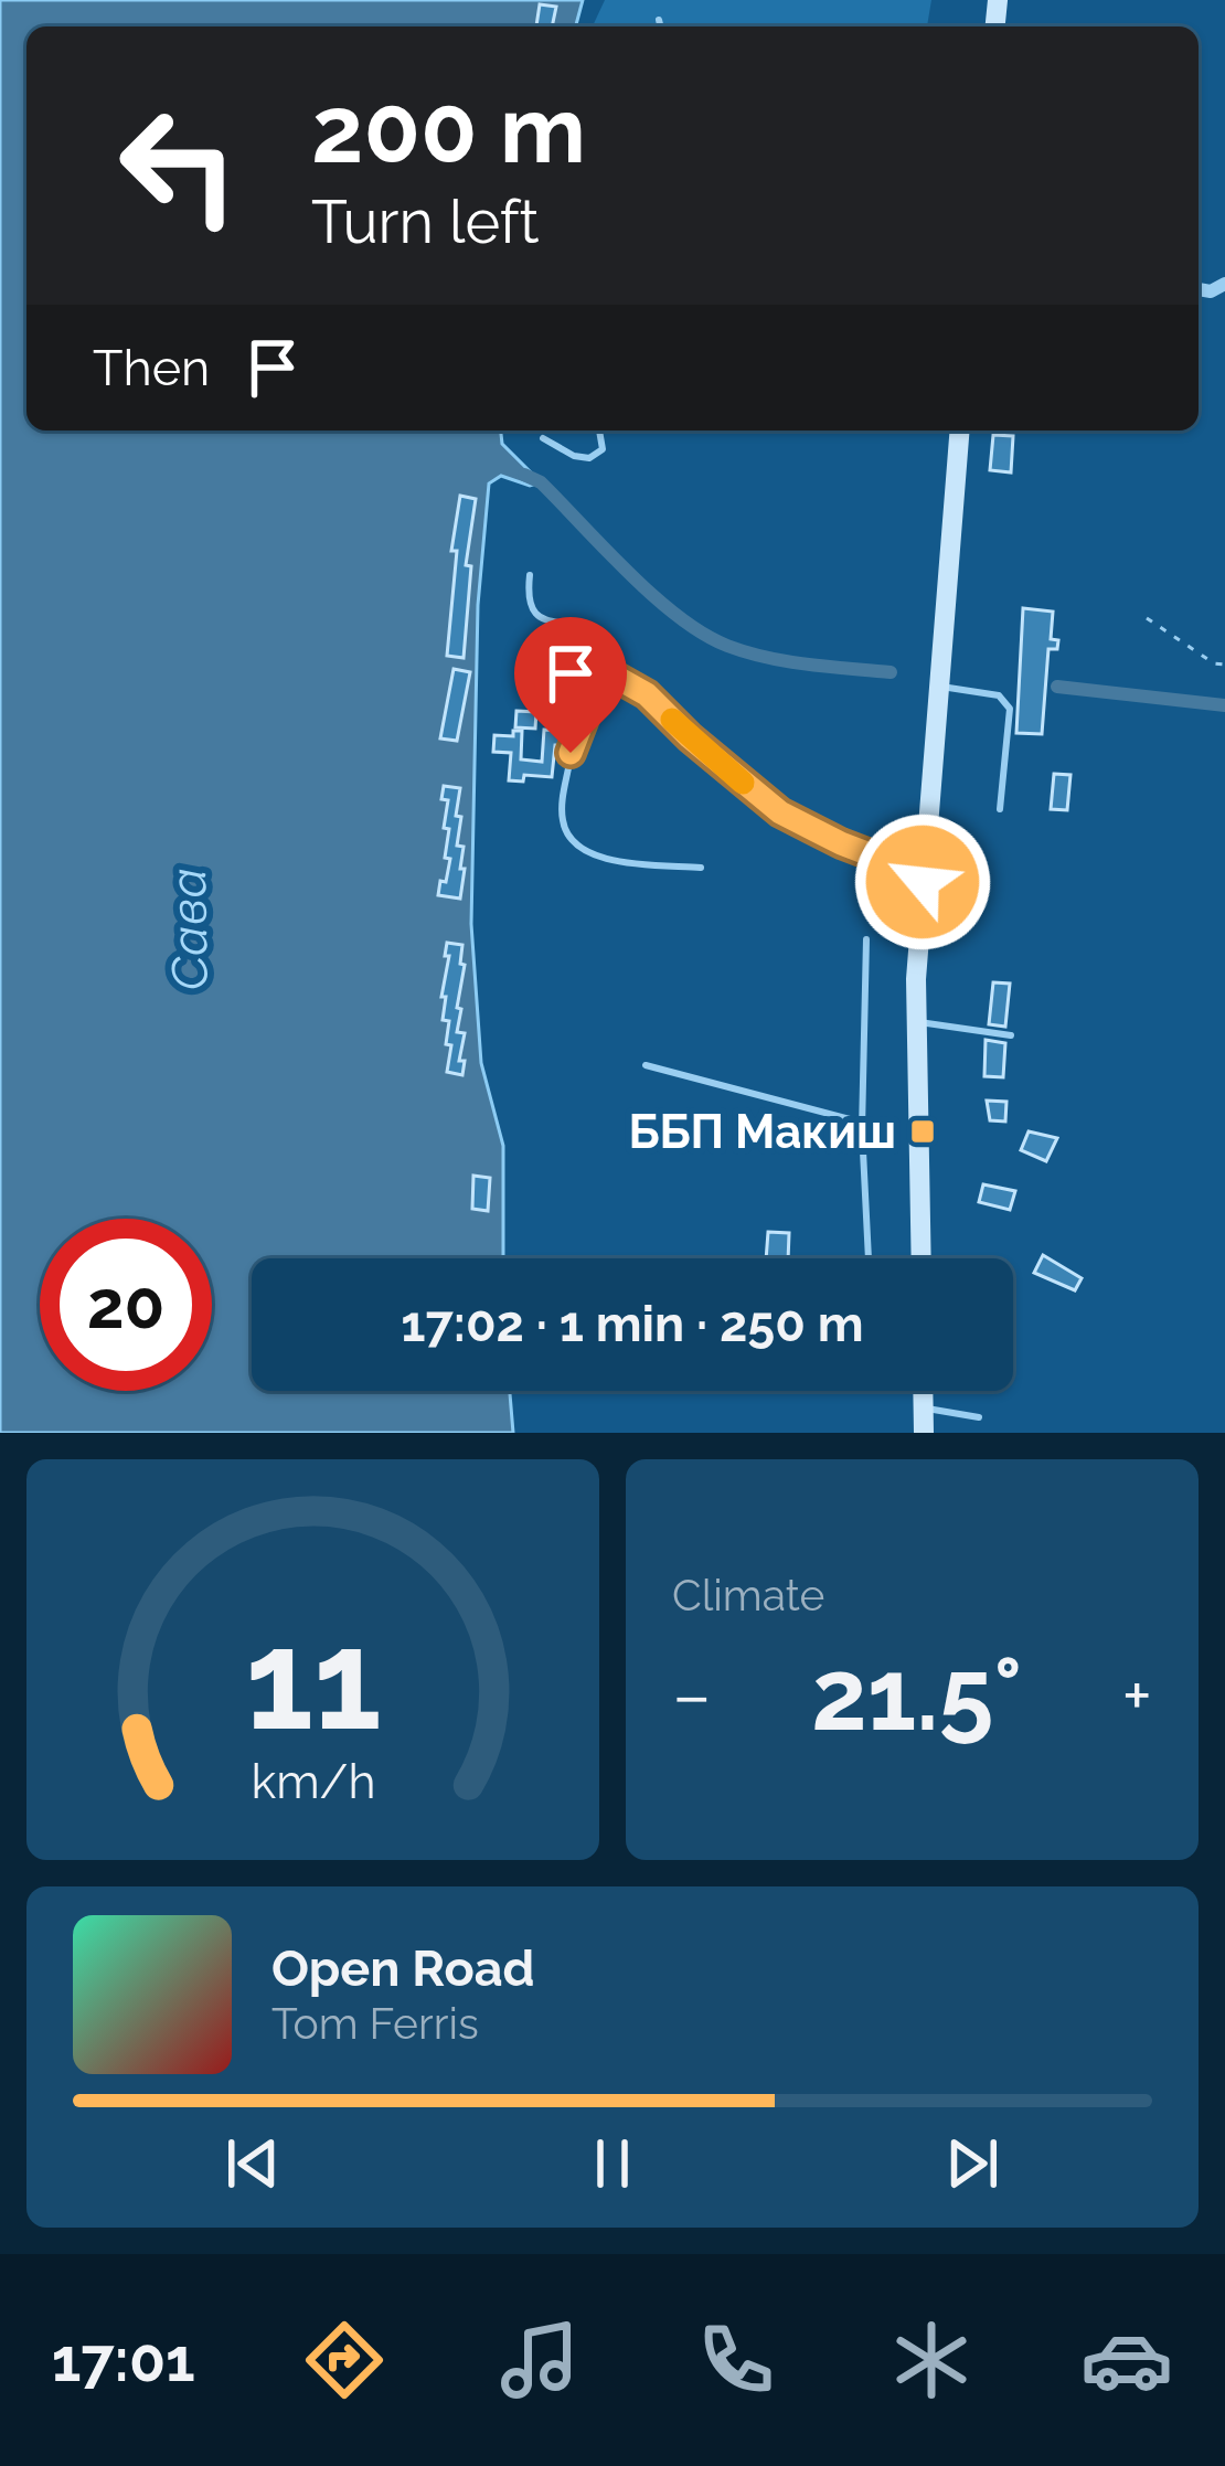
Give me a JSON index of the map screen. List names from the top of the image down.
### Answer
{
  "water": ["Сава"],
  "places": {
    "transit": ["ББП Макиш"]
  },
  "page": {
    "turn": ["200 m", "Turn left"],
    "then": "Then",
    "limit": "20",
    "trip": "17:02 · 1 min · 250 m",
    "tile": "Climate",
    "heat": ["−", "21.5°", "+"],
    "song": ["Open Road", "Tom Ferris"],
    "tabs": "17:01",
    "gauge": ["11", "km/h"]
  }
}
